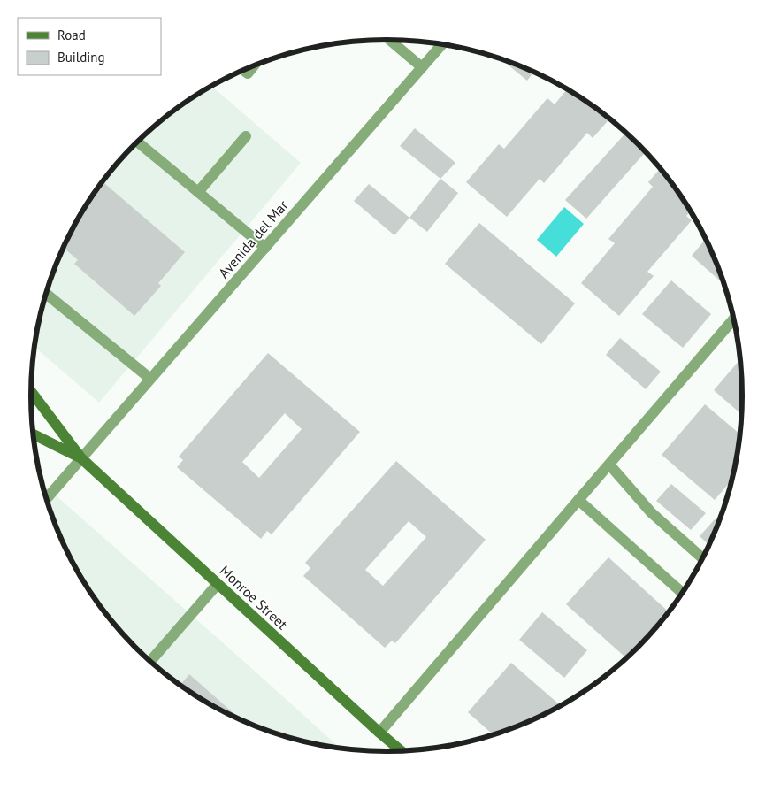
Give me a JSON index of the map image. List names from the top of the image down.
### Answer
{
  "streets": {
    "main road": ["Monroe Street"],
    "street": ["Avenida del Mar"]
  },
  "crossings": [
    ["Avenida del Mar", "Monroe Street"]
  ],
  "legend": ["Road", "Building"]
}
